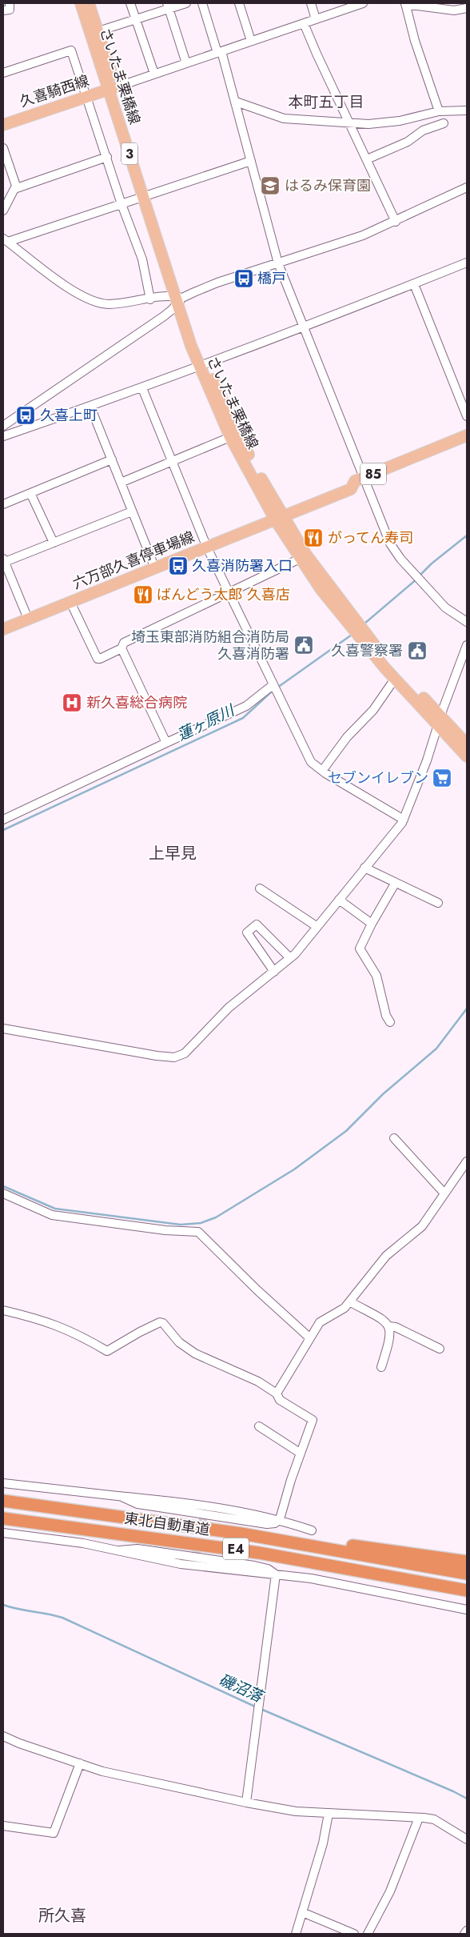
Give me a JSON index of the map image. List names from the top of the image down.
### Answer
{
  "streets": {
    "highway": ["東北自動車道", "E4"],
    "main road": [
      "さいたま栗橋線",
      "久喜騎西線",
      "3",
      "85",
      "六万部久喜停車場線"
    ]
  },
  "crossings": [
    ["さいたま栗橋線", "久喜騎西線"],
    ["さいたま栗橋線", "85"],
    ["さいたま栗橋線", "六万部久喜停車場線"],
    ["85", "六万部久喜停車場線"]
  ],
  "districts": ["本町五丁目", "上早見", "所久喜"],
  "water": ["蓮ヶ原川", "磯沼落"],
  "places": {
    "school or university": ["はるみ保育園"],
    "bus stop": ["橋戸", "久喜上町", "久喜消防署入口"],
    "restaurant": ["がってん寿司", "ばんどう太郎 久喜店"],
    "public building": ["埼玉東部消防組合消防局 久喜消防署", "久喜警察署"],
    "hospital": ["新久喜総合病院"],
    "supermarket": ["セブンイレブン"]
  }
}
